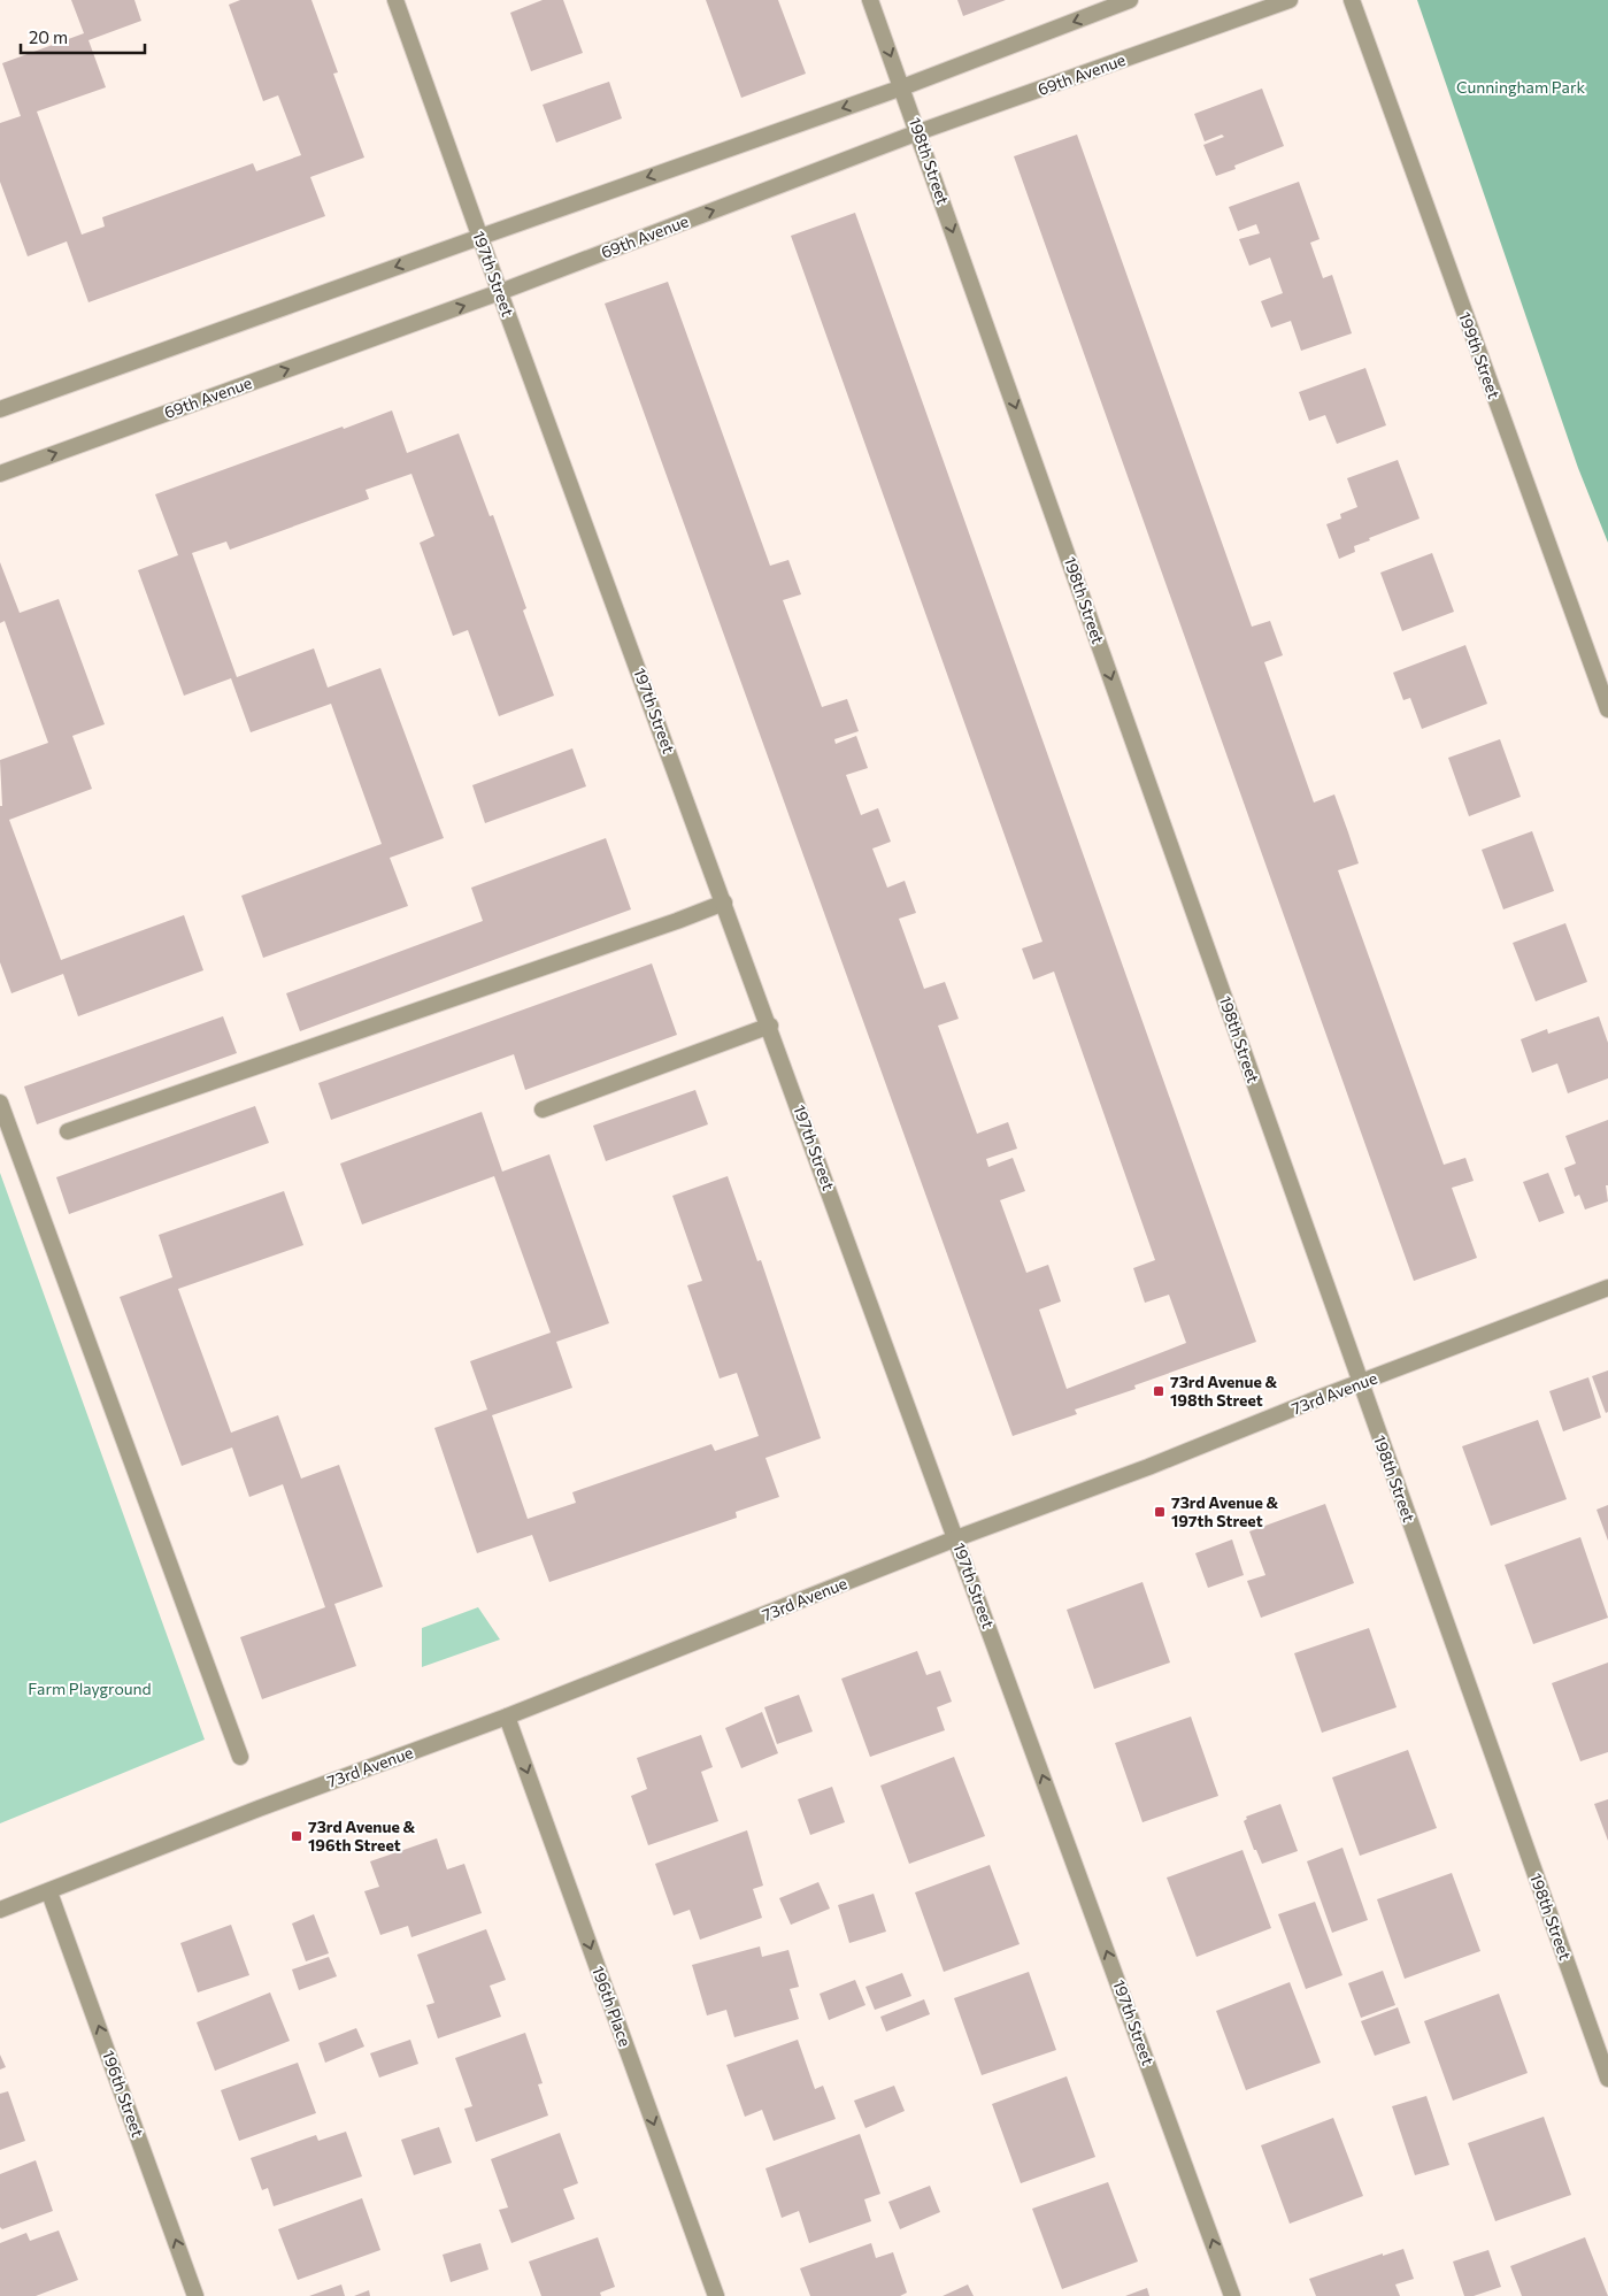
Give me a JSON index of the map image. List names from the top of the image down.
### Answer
{
  "streets": {
    "street": [
      "69th Avenue",
      "198th Street",
      "197th Street",
      "199th Street",
      "73rd Avenue",
      "196th Place",
      "196th Street"
    ]
  },
  "crossings": [
    ["69th Avenue", "198th Street"],
    ["69th Avenue", "197th Street"],
    ["198th Street", "73rd Avenue"],
    ["197th Street", "73rd Avenue"],
    ["73rd Avenue", "196th Place"],
    ["73rd Avenue", "196th Street"]
  ],
  "one_way": ["198th Street", "196th Place", "196th Street"],
  "parks": ["Cunningham Park", "Farm Playground"],
  "places": {
    "transit": ["73rd Avenue & 198th Street", "73rd Avenue & 197th Street", "73rd Avenue & 196th Street"]
  },
  "scale_bar": "20 m"
}
